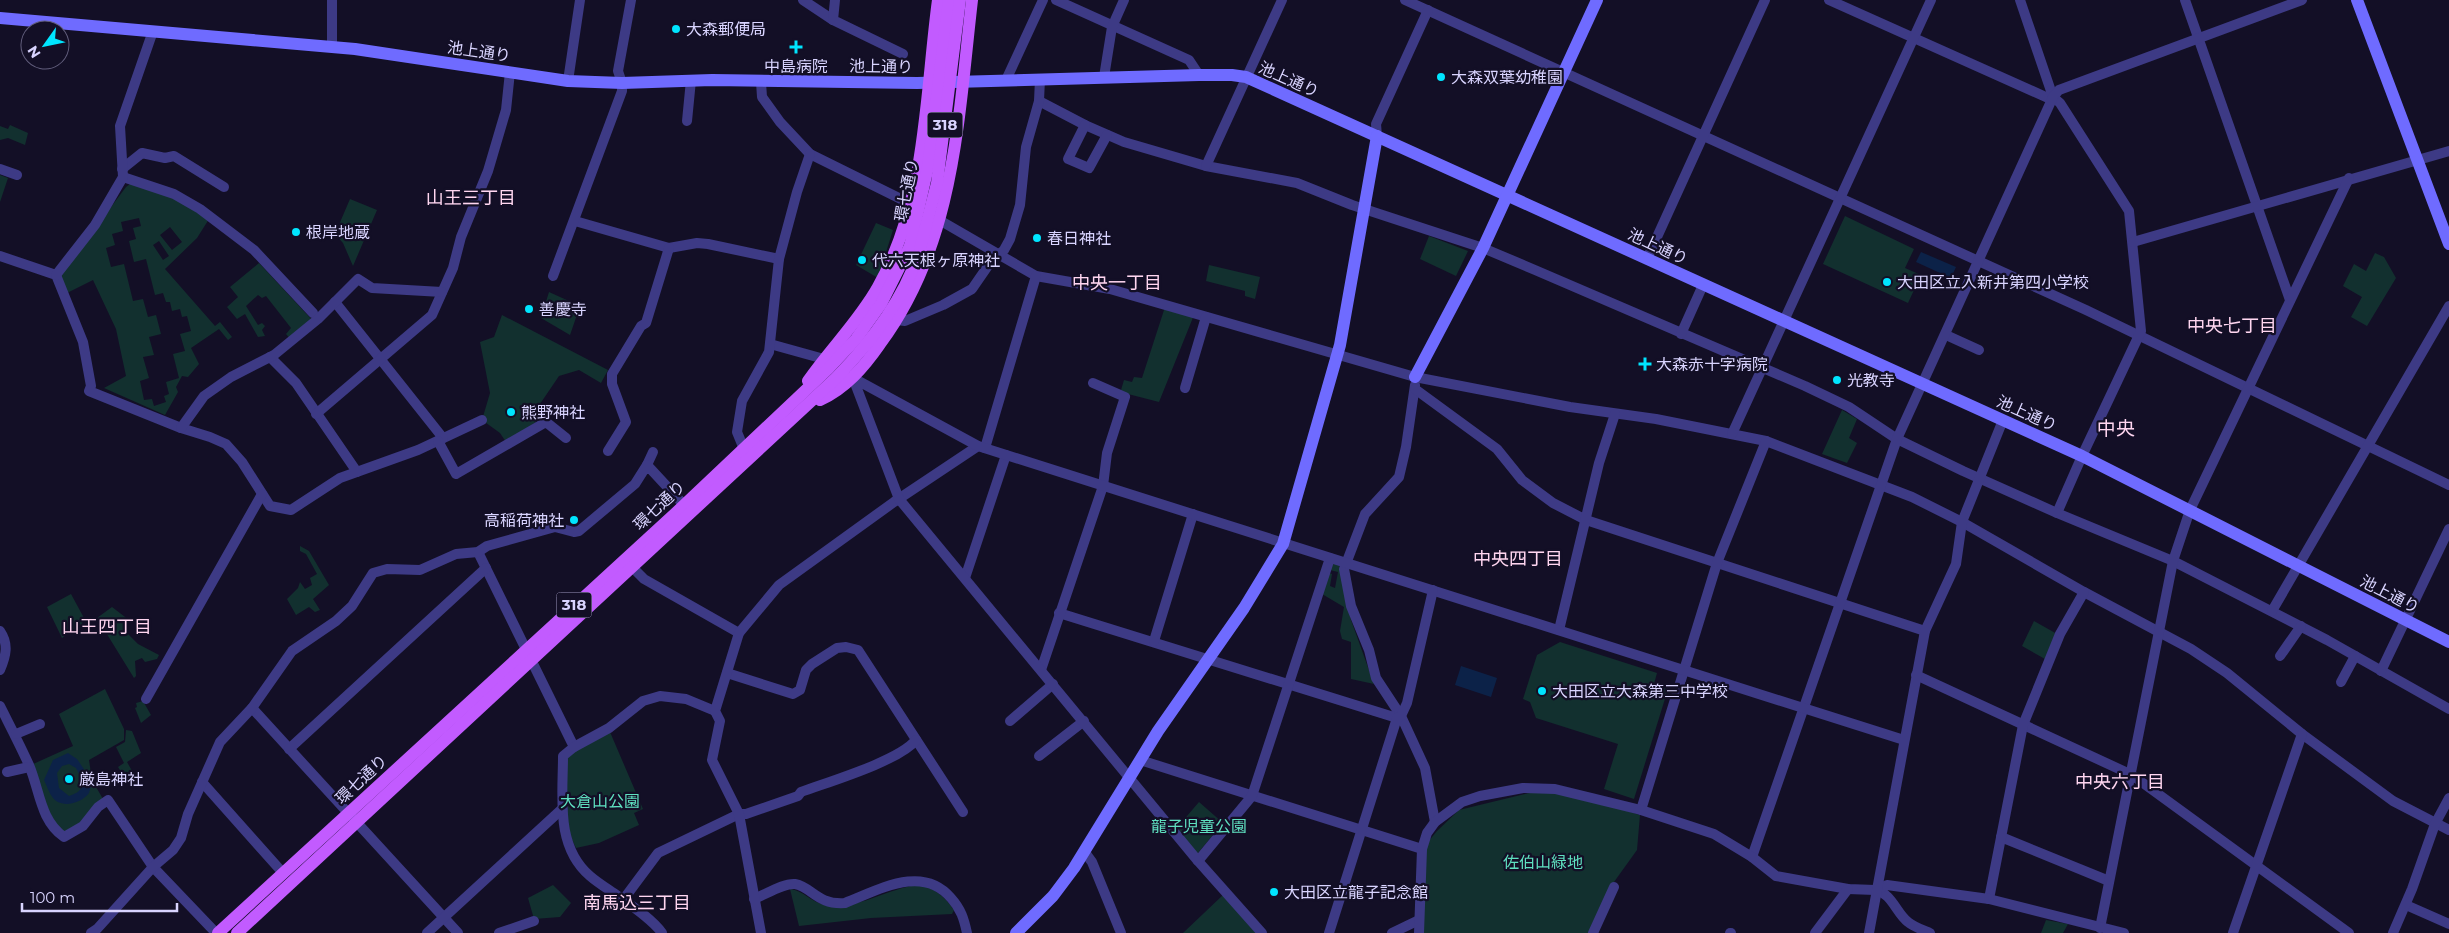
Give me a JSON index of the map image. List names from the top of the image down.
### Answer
{
  "streets": {
    "main road": ["池上通り", "318", "環七通り"]
  },
  "districts": [
    "山王三丁目",
    "中央一丁目",
    "中央七丁目",
    "中央",
    "中央四丁目",
    "山王四丁目",
    "中央六丁目",
    "南馬込三丁目"
  ],
  "parks": ["大倉山公園", "龍子児童公園", "佐伯山緑地"],
  "places": {
    "other": [
      "大森郵便局",
      "大森双葉幼稚園",
      "根岸地蔵",
      "春日神社",
      "代六天根ヶ原神社",
      "大田区立入新井第四小学校",
      "善慶寺",
      "光教寺",
      "熊野神社",
      "高稲荷神社",
      "大田区立大森第三中学校",
      "厳島神社",
      "大田区立龍子記念館"
    ],
    "health": ["中島病院", "大森赤十字病院"]
  },
  "scale_bar": "100 m",
  "north": "bottom left"
}
